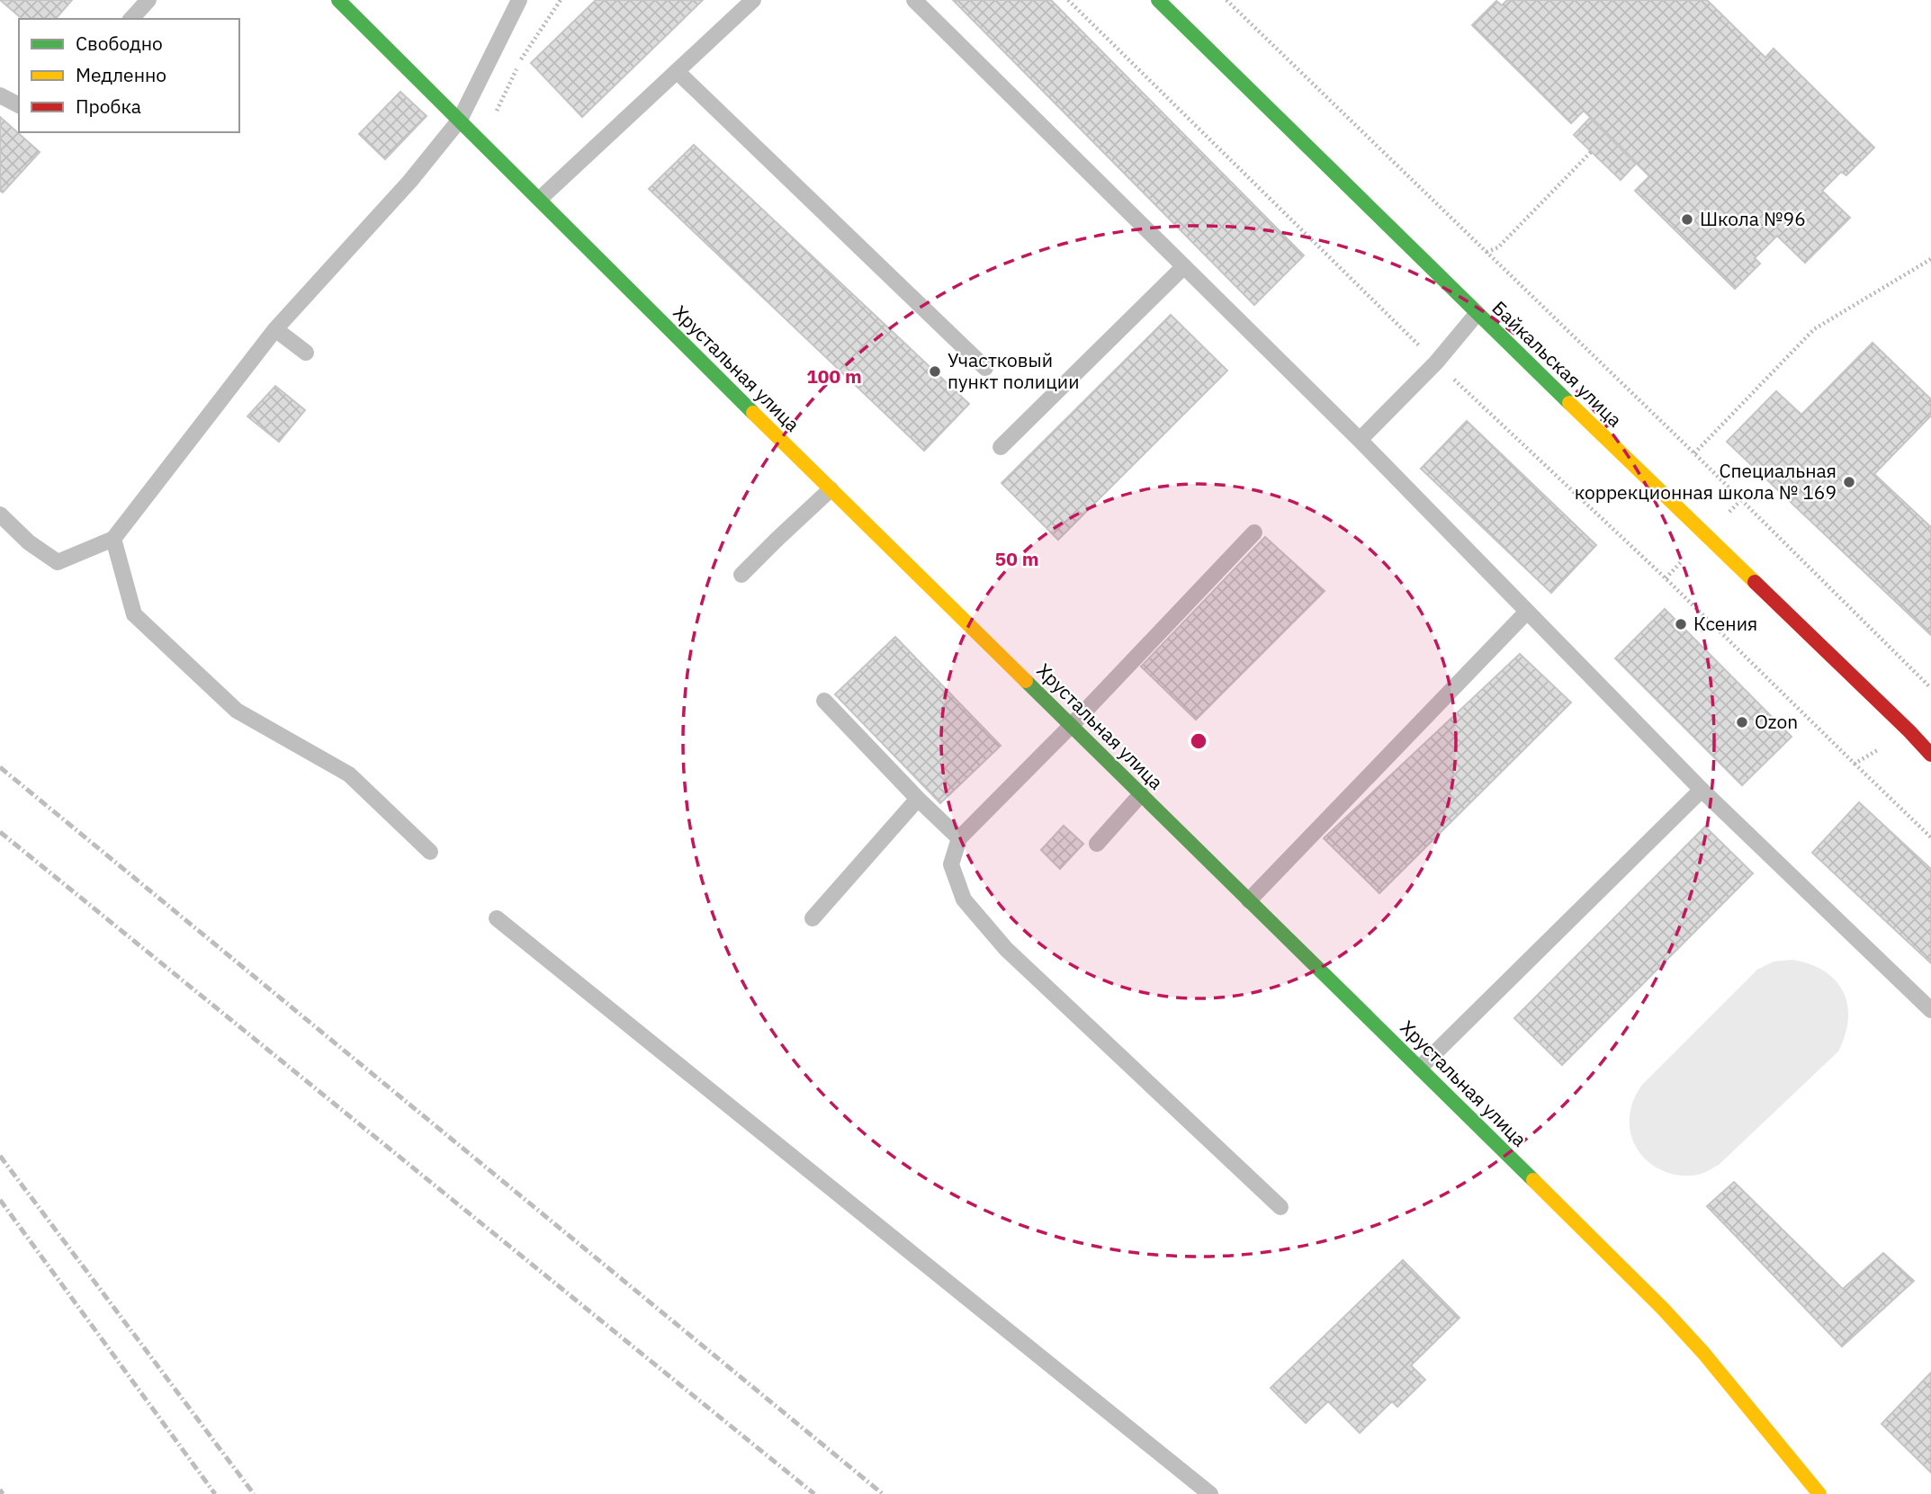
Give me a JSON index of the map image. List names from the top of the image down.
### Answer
{
  "streets": {
    "street": ["Байкальская улица", "Хрустальная улица"]
  },
  "places": [
    "Школа №96",
    "Участковый пункт полиции",
    "Специальная коррекционная школа № 169",
    "Ксения",
    "Ozon"
  ],
  "legend": ["Свободно", "Медленно", "Пробка"],
  "rings": ["100 m", "50 m"]
}
